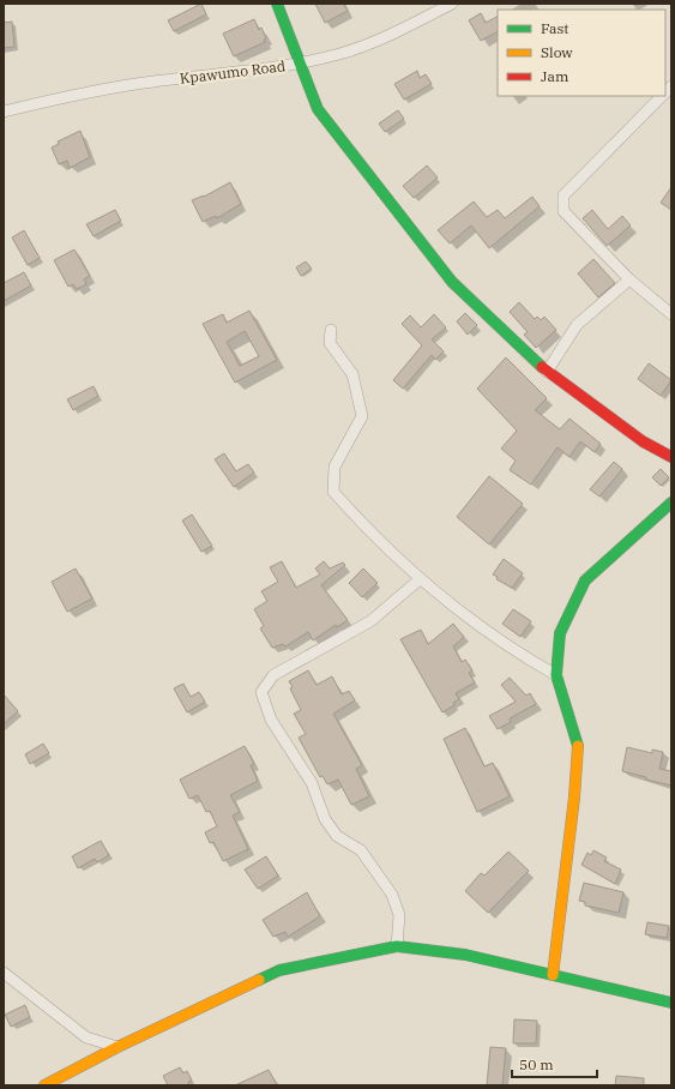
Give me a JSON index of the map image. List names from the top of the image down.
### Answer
{
  "streets": {
    "street": ["Kpawumo Road"]
  },
  "legend": ["Fast", "Slow", "Jam"],
  "scale_bar": "50 m"
}
